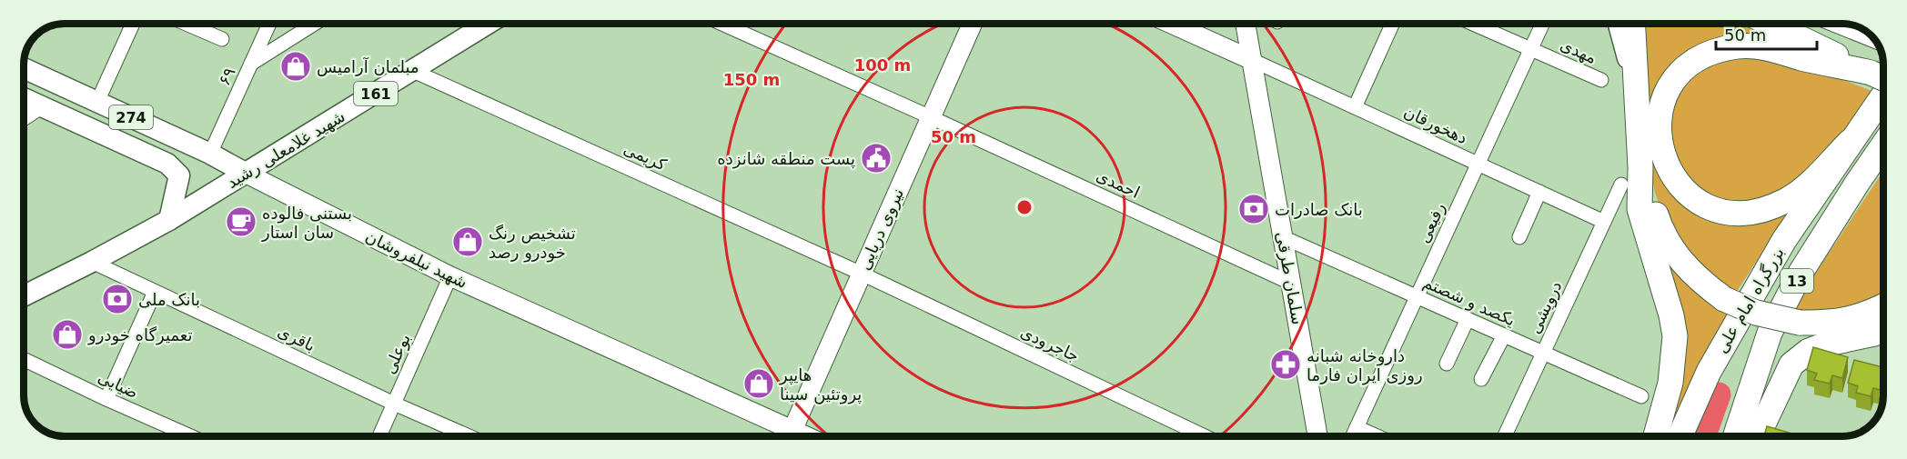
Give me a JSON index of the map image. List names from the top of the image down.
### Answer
{
  "streets": {
    "highway": ["13", "بزرگراه امام علی"],
    "main road": [
      "161",
      "274",
      "شهید غلامعلی رشید",
      "نیروی دریایی",
      "شهید نیلفروشان",
      "سلمان طرقی"
    ],
    "street": [
      "مهدی",
      "۶۹",
      "دهخورقان",
      "کریمی",
      "احمدی",
      "رفیعی",
      "یکصد و شصتم",
      "درویشی",
      "باقری",
      "جاجرودی",
      "بوعلی",
      "ضیایی"
    ]
  },
  "crossings": [
    ["مهدی", "رفیعی"],
    ["۶۹", "شهید نیلفروشان"],
    ["274", "شهید غلامعلی رشید"],
    ["دهخورقان", "رفیعی"],
    ["دهخورقان", "سلمان طرقی"],
    ["دهخورقان", "درویشی"],
    ["شهید غلامعلی رشید", "کریمی"],
    ["شهید غلامعلی رشید", "شهید نیلفروشان"],
    ["شهید غلامعلی رشید", "باقری"],
    ["کریمی", "نیروی دریایی"],
    ["کریمی", "جاجرودی"],
    ["احمدی", "نیروی دریایی"],
    ["احمدی", "سلمان طرقی"],
    ["رفیعی", "یکصد و شصتم"],
    ["نیروی دریایی", "جاجرودی"],
    ["شهید نیلفروشان", "بوعلی"],
    ["سلمان طرقی", "یکصد و شصتم"],
    ["یکصد و شصتم", "درویشی"],
    ["باقری", "بوعلی"]
  ],
  "places": {
    "shop": [
      "مبلمان آرامیس",
      "تشخیص رنگ خودرو رصد",
      "تعمیرگاه خودرو",
      "هایپر پروتئین سینا"
    ],
    "public building": ["پست منطقه شانزده"],
    "bank": ["بانک صادرات", "بانک ملی"],
    "cafe": ["بستنی فالوده سان استار"],
    "pharmacy": ["داروخانه شبانه روزی ایران فارما"]
  },
  "scale_bar": "50 m",
  "rings": ["100 m", "150 m", "50 m"]
}
